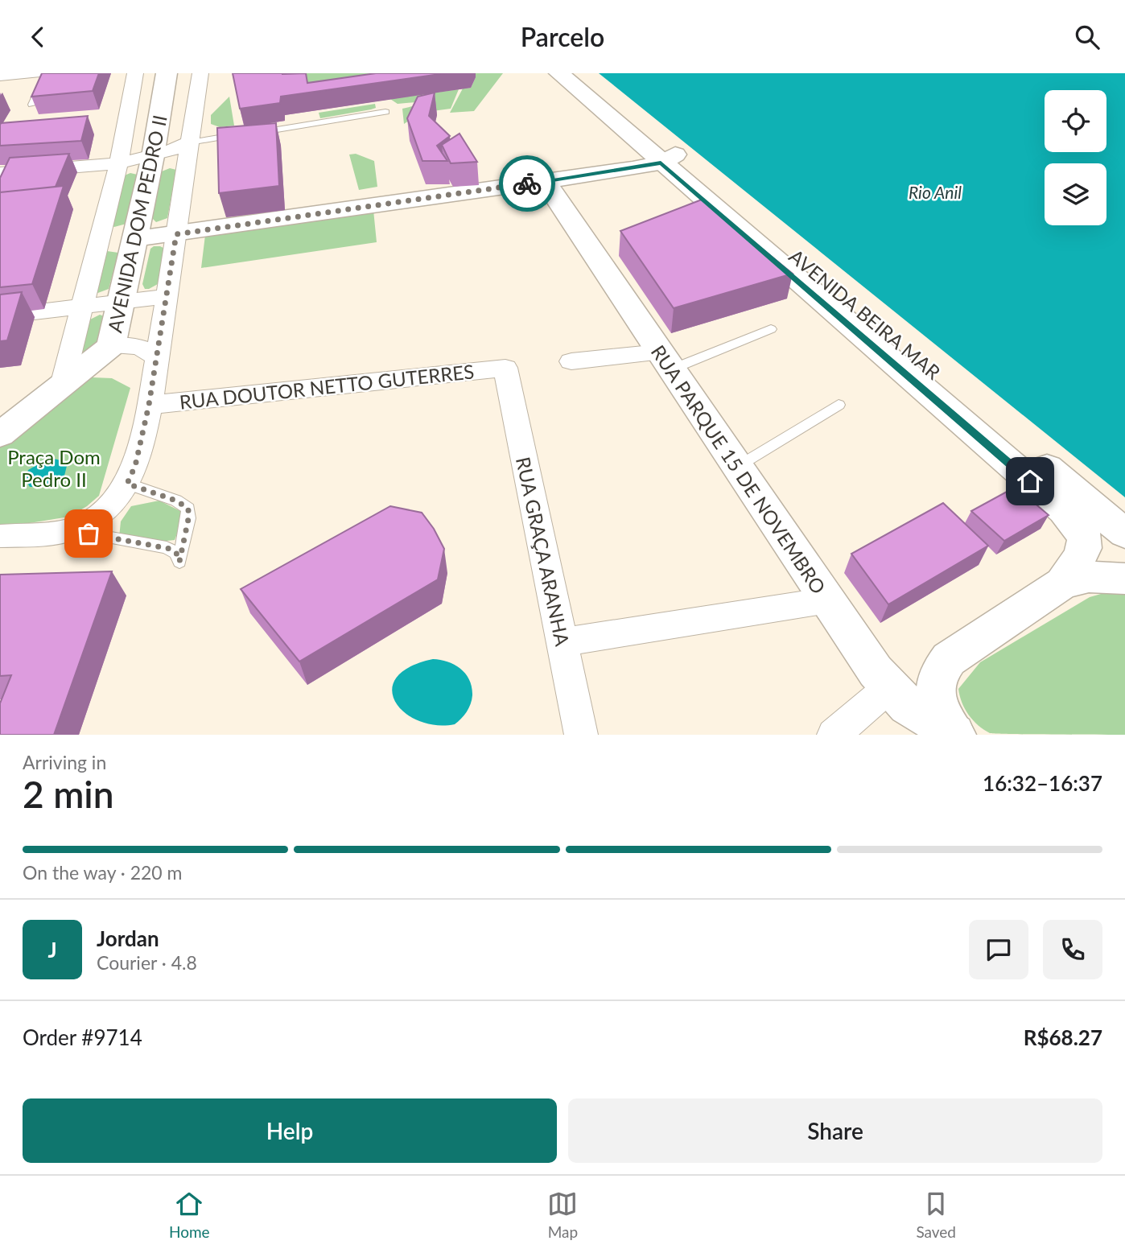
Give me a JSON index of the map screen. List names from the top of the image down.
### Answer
{
  "streets": {
    "main road": ["AVENIDA DOM PEDRO II", "AVENIDA BEIRA MAR", "RUA PARQUE 15 DE NOVEMBRO"],
    "street": ["RUA DOUTOR NETTO GUTERRES", "RUA GRAÇA ARANHA"]
  },
  "crossings": [
    ["AVENIDA DOM PEDRO II", "RUA DOUTOR NETTO GUTERRES"],
    ["RUA DOUTOR NETTO GUTERRES", "RUA GRAÇA ARANHA"]
  ],
  "water": ["Rio Anil"],
  "parks": ["Praça Dom Pedro II"],
  "page": {
    "header": "Parcelo",
    "heading": ["2 min", "Arriving in", "16:32–16:37"],
    "panel": [
      "Jordan",
      "Courier · 4.8",
      "Order #9714",
      "R$68.27"
    ],
    "bar": "On the way · 220 m",
    "round": "J",
    "buttons": ["Help", "Share"],
    "tabs": ["Home", "Map", "Saved"]
  }
}
